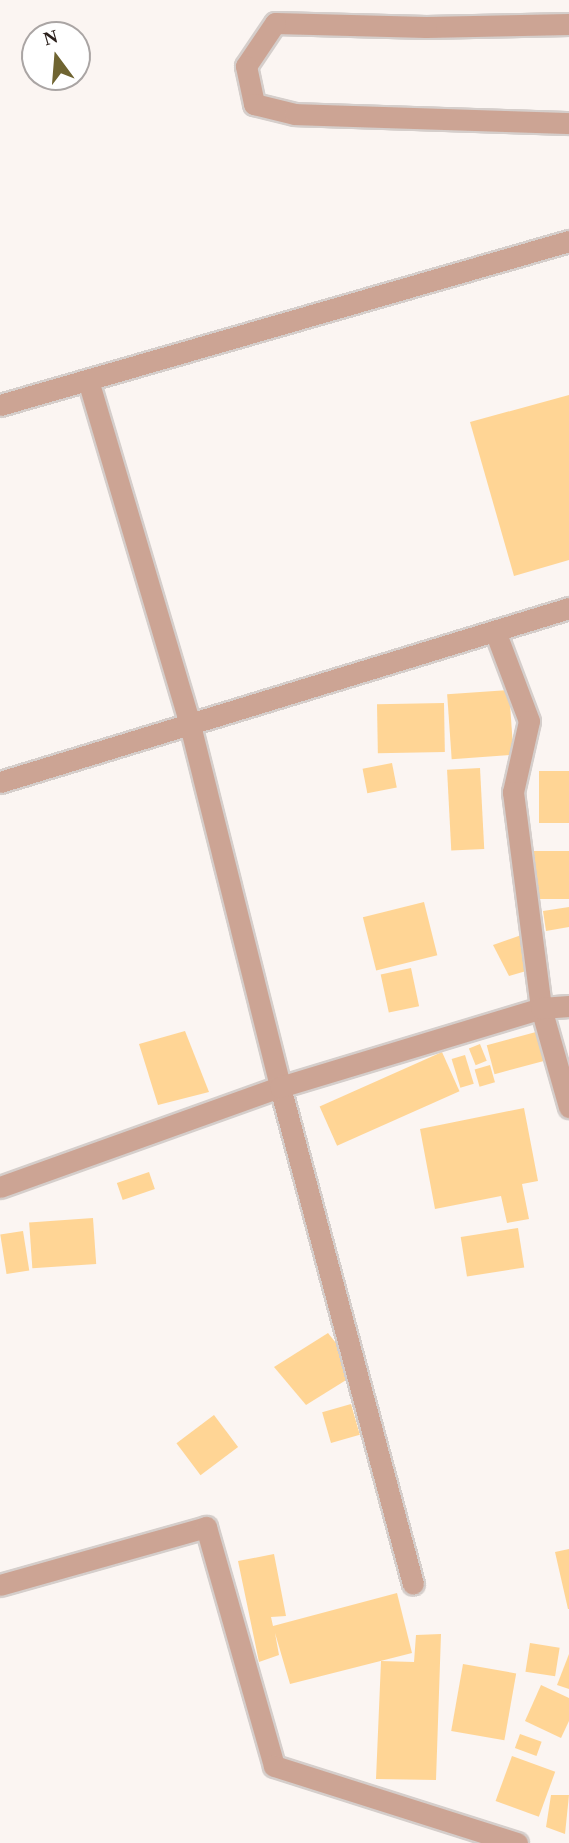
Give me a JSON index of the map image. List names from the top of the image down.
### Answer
{
  "north": "top"
}
